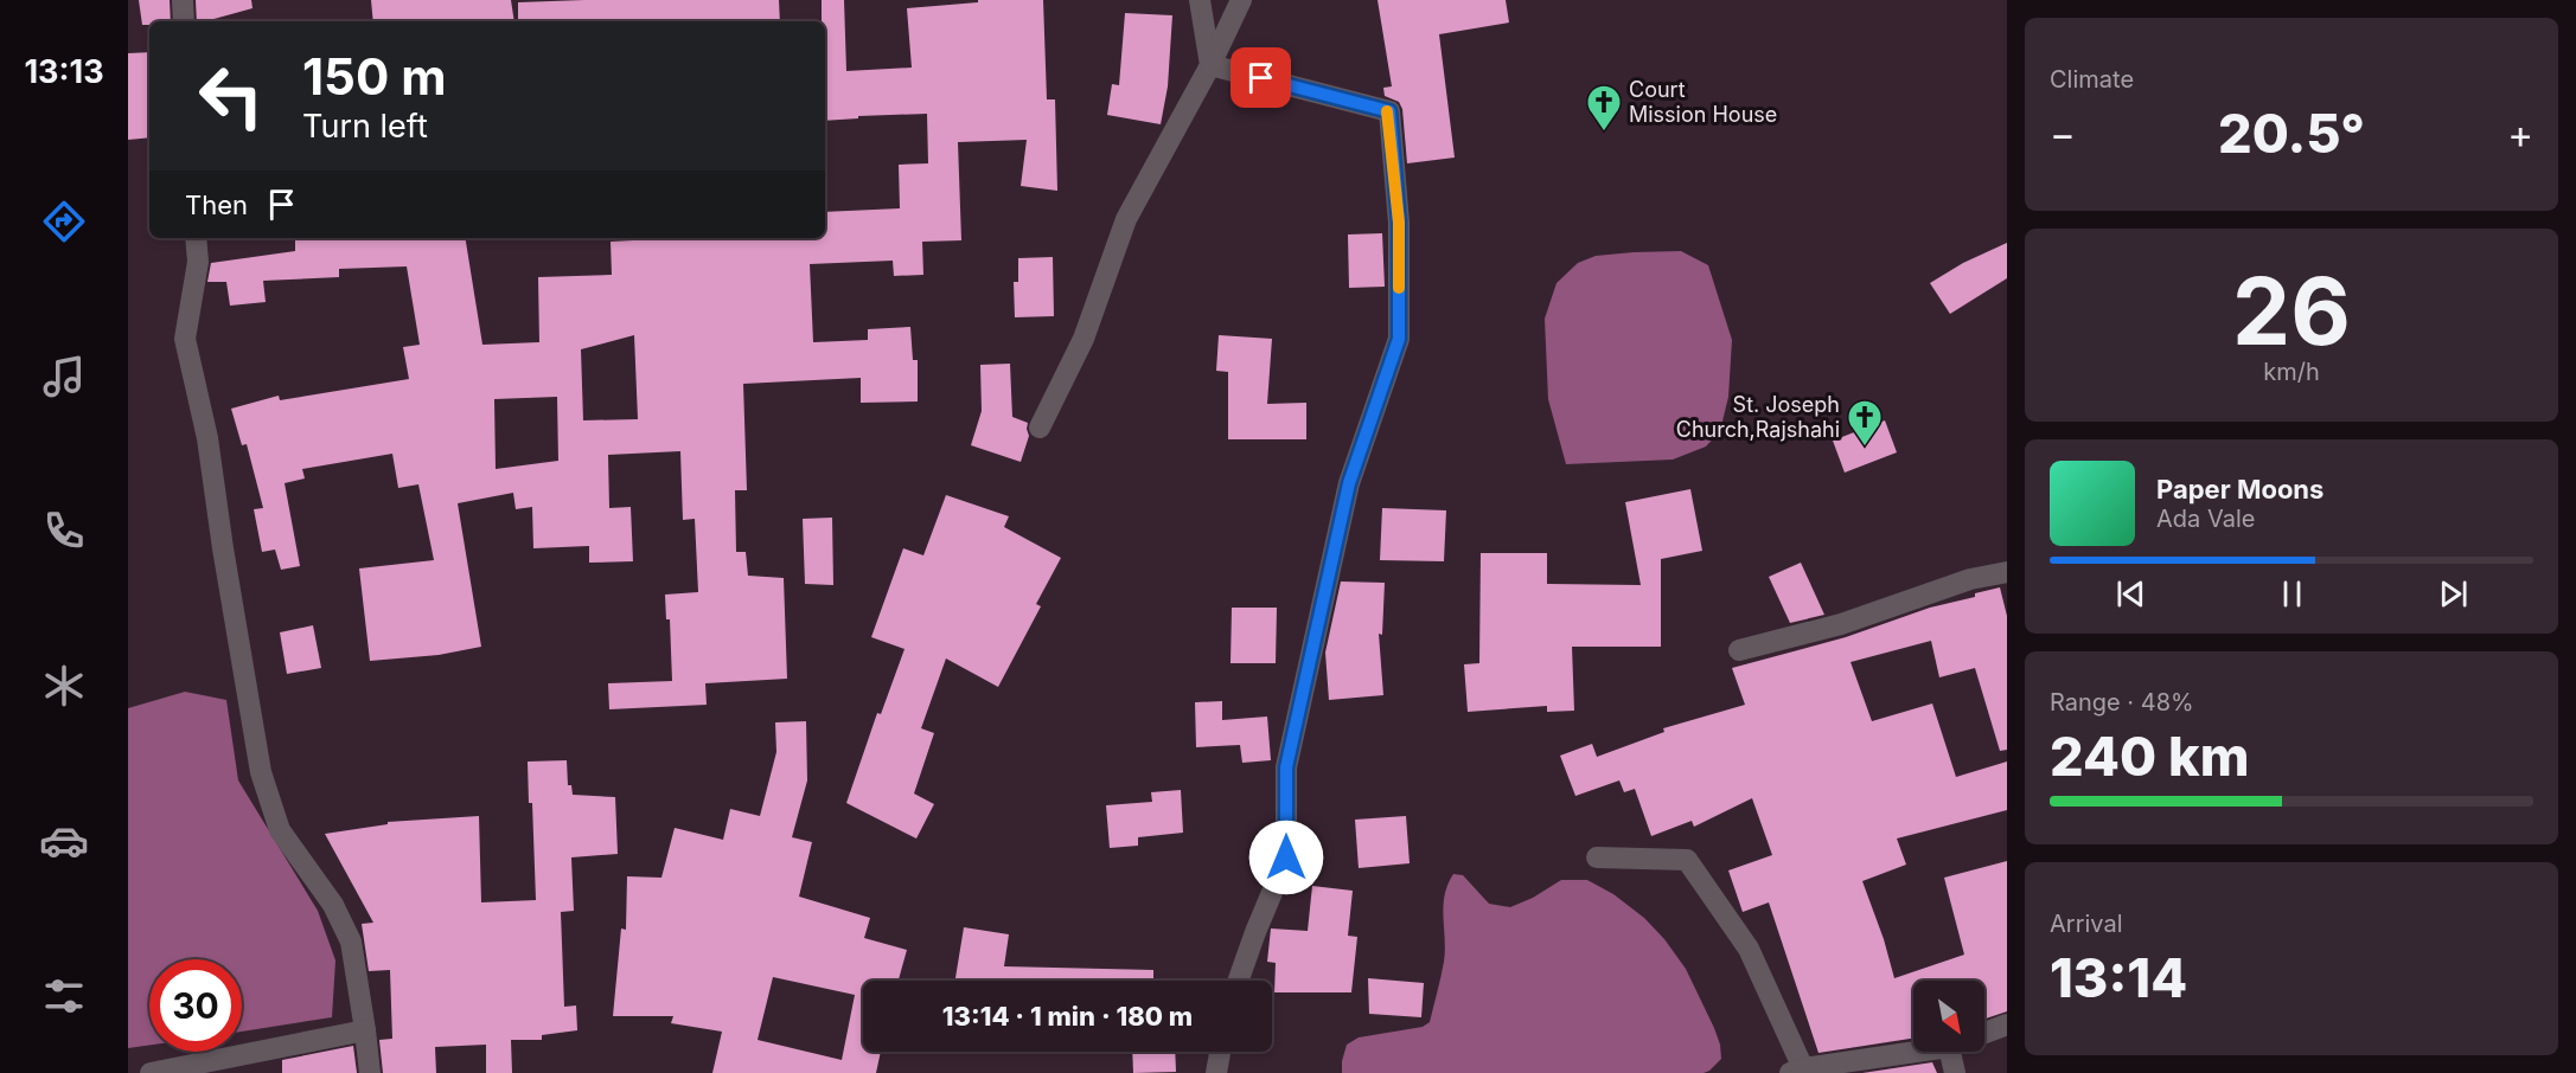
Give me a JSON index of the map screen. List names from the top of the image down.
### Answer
{
  "places": {
    "church": ["Court Mission House", "St. Joseph Church,Rajshahi"]
  },
  "north": "bottom right",
  "page": {
    "tabs": "13:13",
    "tile": [
      "Climate",
      ["26", "km/h"],
      ["Range · 48%", "240 km"],
      ["Arrival", "13:14"]
    ],
    "turn": ["150 m", "Turn left"],
    "heat": ["−", "20.5°", "+"],
    "then": "Then",
    "song": ["Paper Moons", "Ada Vale"],
    "limit": "30",
    "trip": "13:14 · 1 min · 180 m"
  }
}
